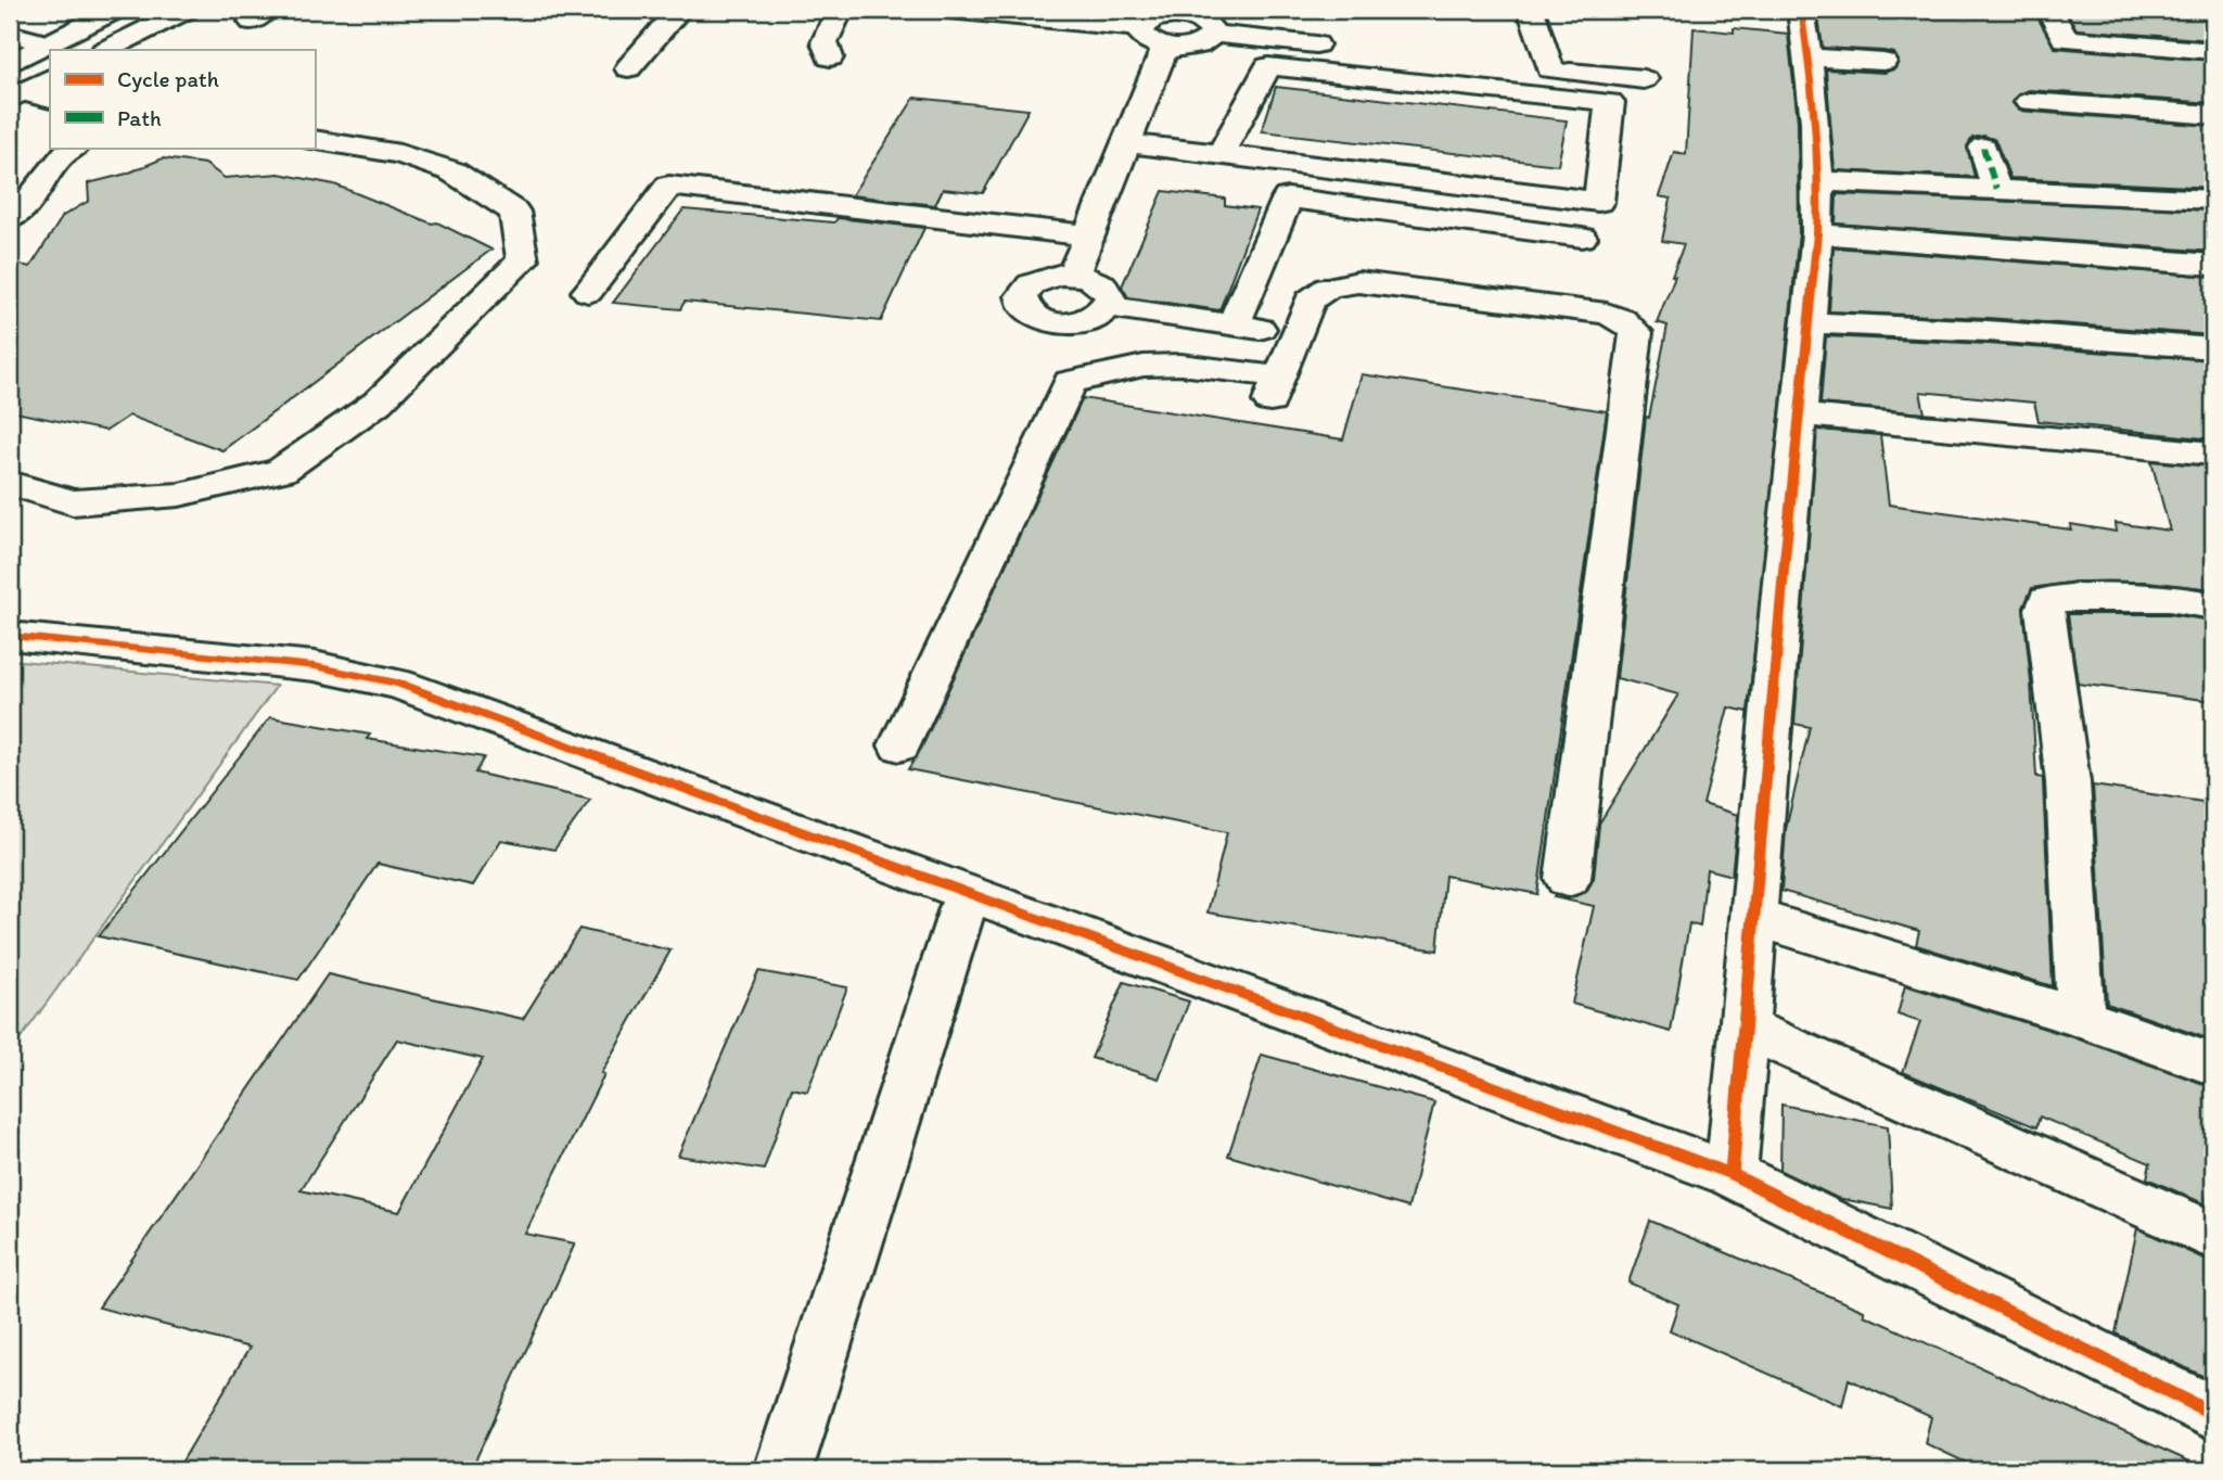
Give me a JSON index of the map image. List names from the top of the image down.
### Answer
{
  "legend": ["Cycle path", "Path"]
}
